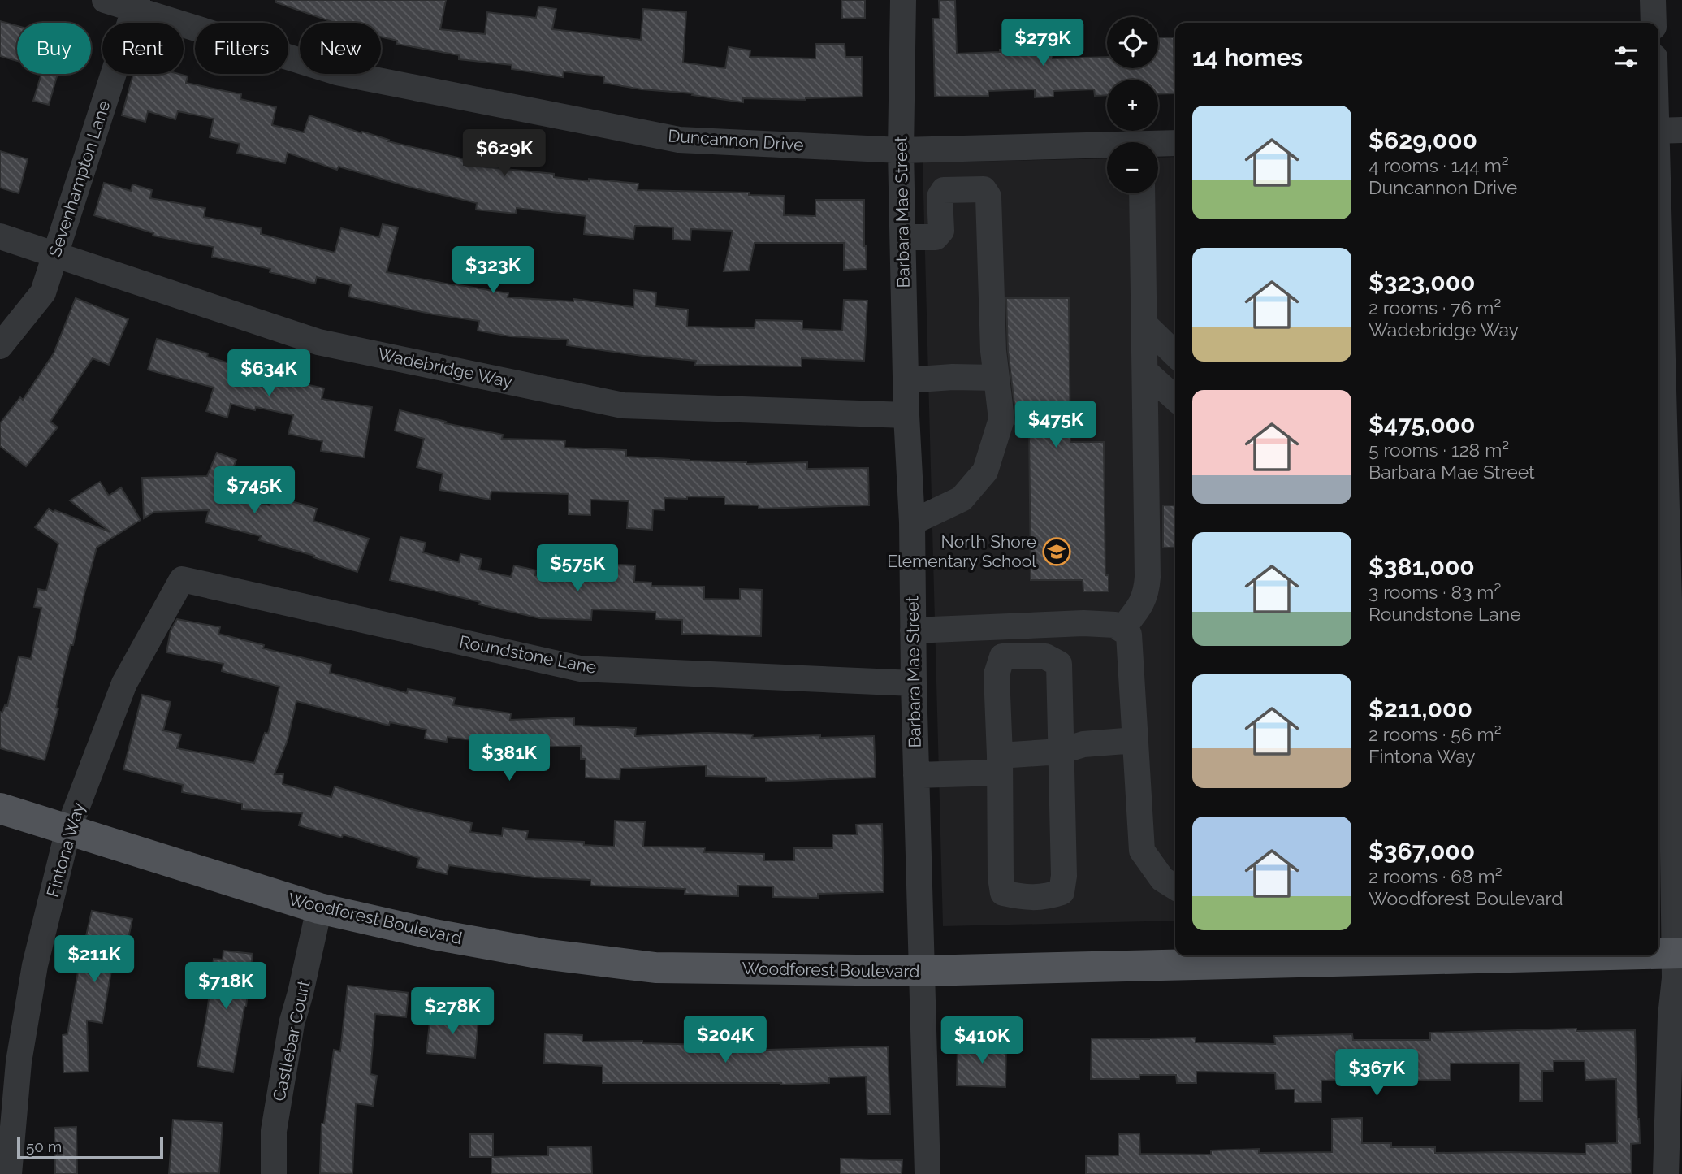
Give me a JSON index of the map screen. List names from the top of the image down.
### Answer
{
  "streets": {
    "main road": ["Woodforest Boulevard"],
    "street": [
      "Duncannon Drive",
      "Sevenhampton Lane",
      "Barbara Mae Street",
      "Wadebridge Way",
      "Roundstone Lane",
      "Fintona Way",
      "Castlebar Court"
    ]
  },
  "crossings": [
    ["Duncannon Drive", "Sevenhampton Lane"],
    ["Duncannon Drive", "Barbara Mae Street"],
    ["Sevenhampton Lane", "Wadebridge Way"],
    ["Barbara Mae Street", "Wadebridge Way"],
    ["Barbara Mae Street", "Roundstone Lane"],
    ["Barbara Mae Street", "Woodforest Boulevard"],
    ["Roundstone Lane", "Fintona Way"],
    ["Fintona Way", "Woodforest Boulevard"],
    ["Woodforest Boulevard", "Castlebar Court"]
  ],
  "places": {
    "school or university": ["North Shore Elementary School"]
  },
  "scale_bar": "50 m",
  "page": {
    "map_buttons": ["+", "−"],
    "price": [
      "$279K",
      "$629K",
      "$323K",
      "$634K",
      "$475K",
      "$745K",
      "$575K",
      "$381K",
      "$211K",
      "$718K",
      "$278K",
      "$204K",
      "$410K",
      "$367K"
    ],
    "chip": [
      "Buy",
      "Rent",
      "Filters",
      "New"
    ],
    "heading": "14 homes",
    "list": [
      {
        "name": "$629,000",
        "note": "4 rooms · 144 m² · Duncannon Drive"
      },
      {
        "name": "$323,000",
        "note": "2 rooms · 76 m² · Wadebridge Way"
      },
      {
        "name": "$475,000",
        "note": "5 rooms · 128 m² · Barbara Mae Street"
      },
      {
        "name": "$381,000",
        "note": "3 rooms · 83 m² · Roundstone Lane"
      },
      {
        "name": "$211,000",
        "note": "2 rooms · 56 m² · Fintona Way"
      },
      {
        "name": "$367,000",
        "note": "2 rooms · 68 m² · Woodforest Boulevard"
      }
    ],
    "scale": "50 m"
  }
}
